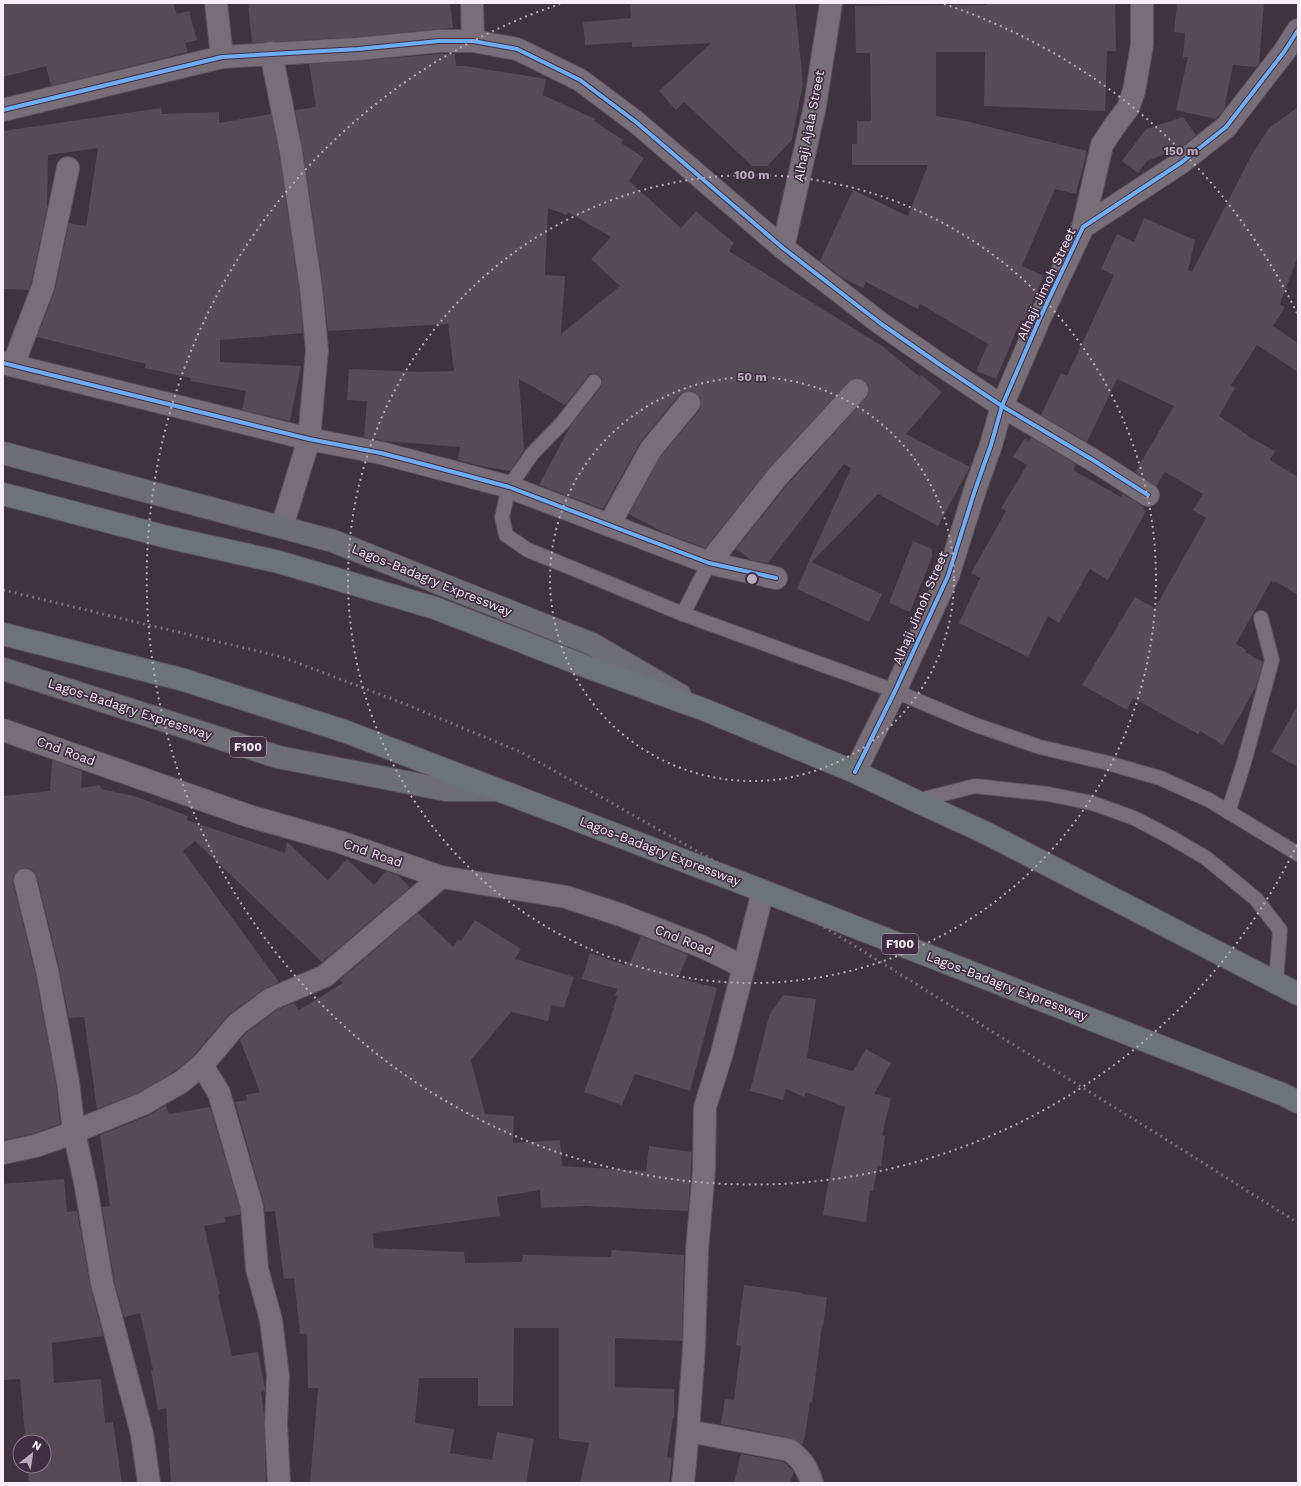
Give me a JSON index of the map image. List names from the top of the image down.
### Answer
{
  "streets": {
    "highway": ["Lagos-Badagry Expressway", "F100"],
    "street": ["Alhaji Ajala Street", "Alhaji Jimoh Street", "Cnd Road"]
  },
  "crossings": [
    ["Alhaji Jimoh Street", "Lagos-Badagry Expressway"],
    ["Lagos-Badagry Expressway", "F100"]
  ],
  "north": "top right",
  "rings": ["150 m", "100 m", "50 m"]
}
